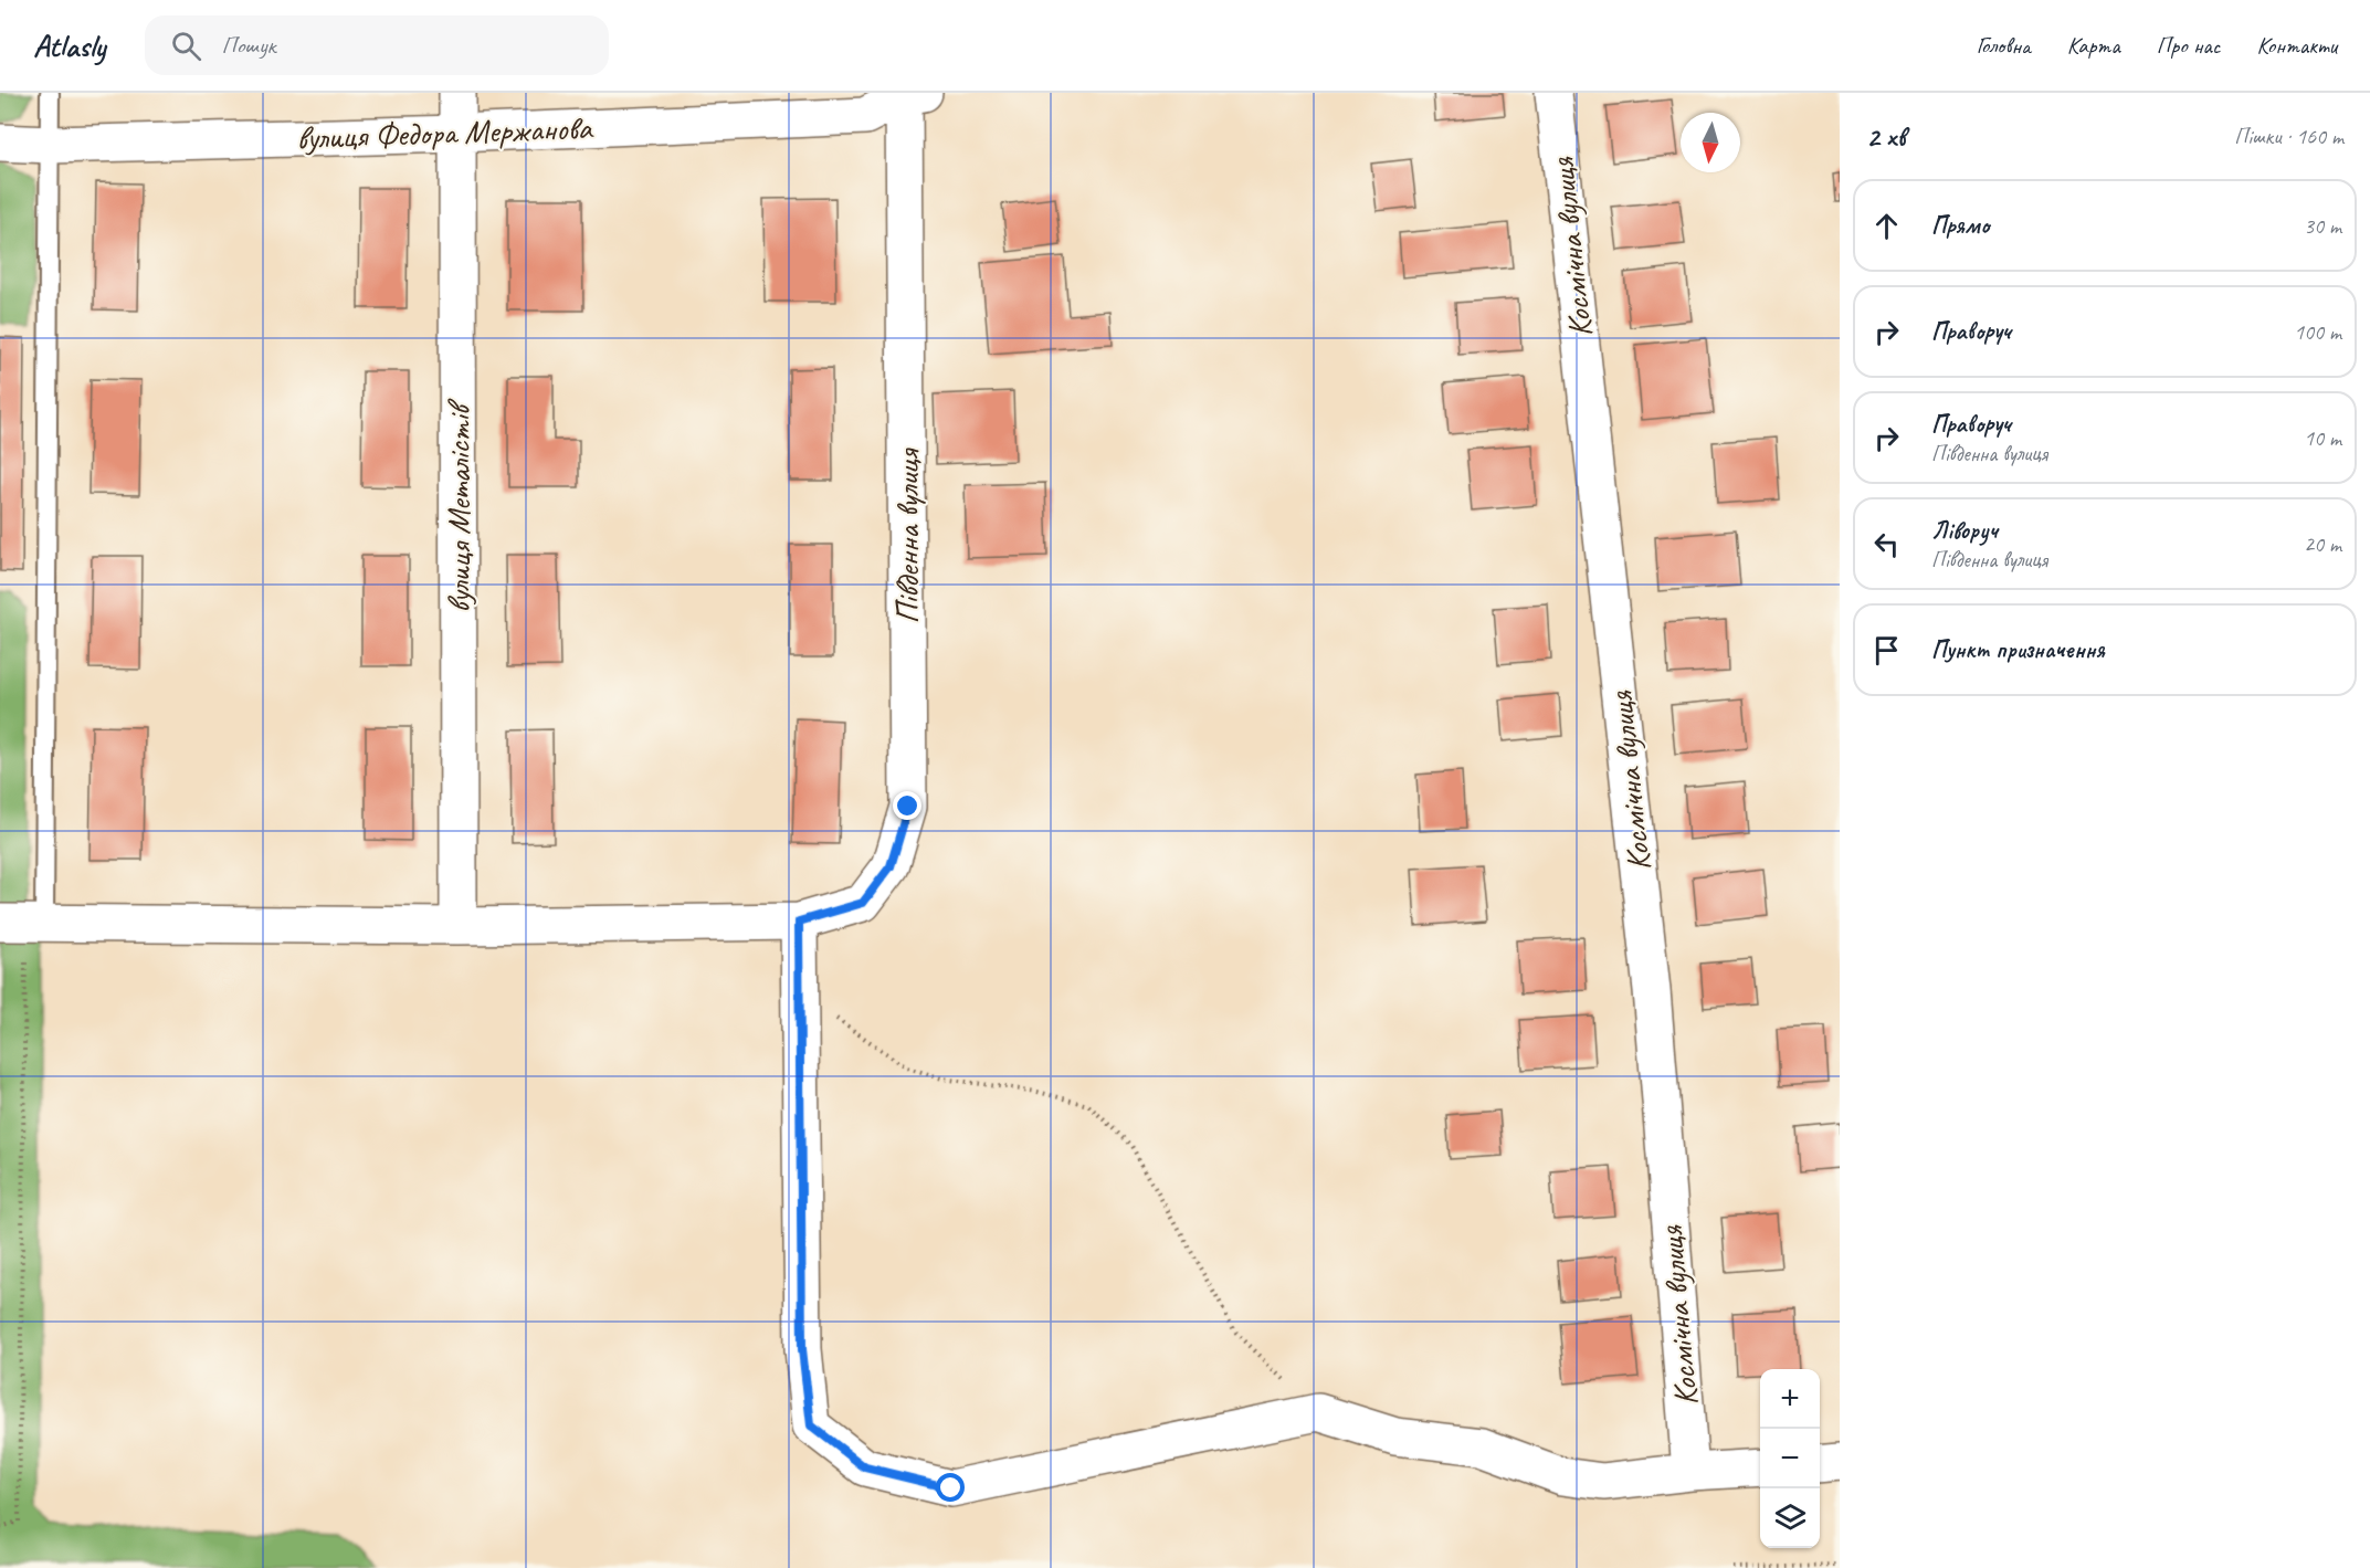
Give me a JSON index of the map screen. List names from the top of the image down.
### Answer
{
  "streets": {
    "street": [
      "вулиця Федора Мержанова",
      "Космічна вулиця",
      "вулиця Металістів",
      "Південна вулиця"
    ]
  },
  "crossings": [
    ["вулиця Федора Мержанова", "вулиця Металістів"],
    ["вулиця Федора Мержанова", "Південна вулиця"],
    ["вулиця Металістів", "Південна вулиця"]
  ],
  "north": "bottom",
  "page": {
    "header": "Atlasly",
    "search": "Пошук",
    "nav": [
      "Головна",
      "Карта",
      "Про нас",
      "Контакти"
    ],
    "heading": ["2 хв", "Пішки · 160 m"],
    "list": [
      ["Прямо", "30 m"],
      ["Праворуч", "100 m"],
      ["Праворуч", "Південна вулиця", "10 m"],
      ["Ліворуч", "Південна вулиця", "20 m"],
      "Пункт призначення"
    ],
    "map_buttons": ["+", "−"]
  }
}
